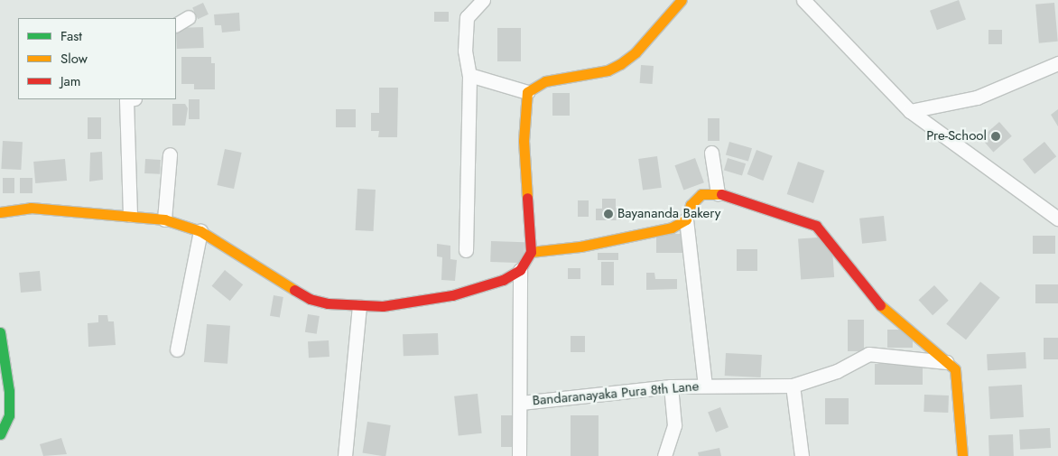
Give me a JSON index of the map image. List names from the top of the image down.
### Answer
{
  "streets": {
    "street": ["Bandaranayaka Pura 8th Lane"]
  },
  "places": ["Pre-School", "Bayananda Bakery"],
  "legend": ["Fast", "Slow", "Jam"]
}
